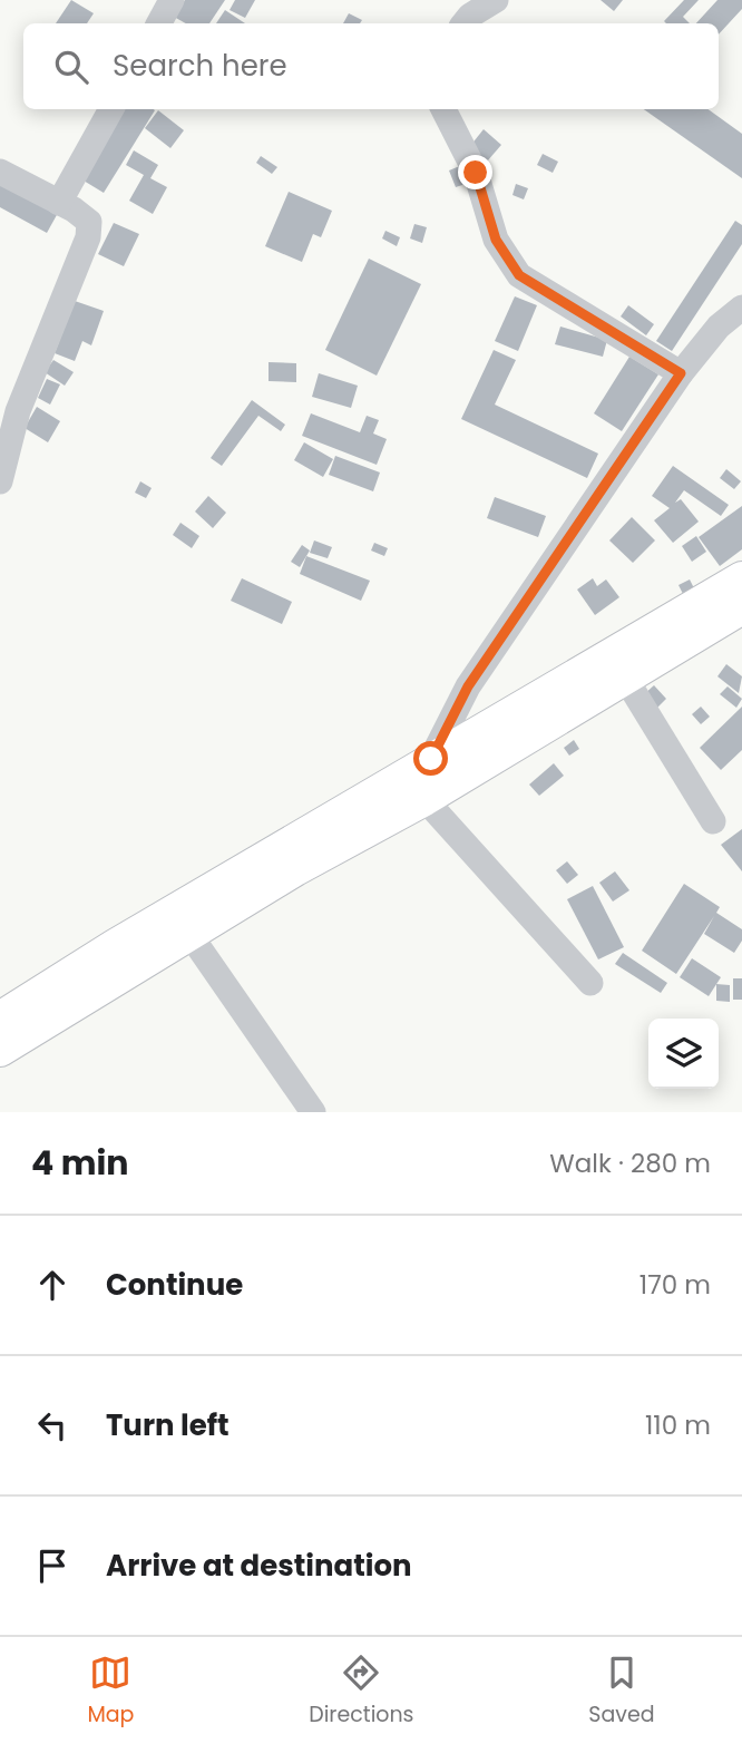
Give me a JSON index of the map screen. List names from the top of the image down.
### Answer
{
  "page": {
    "search": "Search here",
    "heading": ["4 min", "Walk · 280 m"],
    "list": [
      ["Continue", "170 m"],
      ["Turn left", "110 m"],
      "Arrive at destination"
    ],
    "nav": ["Map", "Directions", "Saved"]
  }
}
